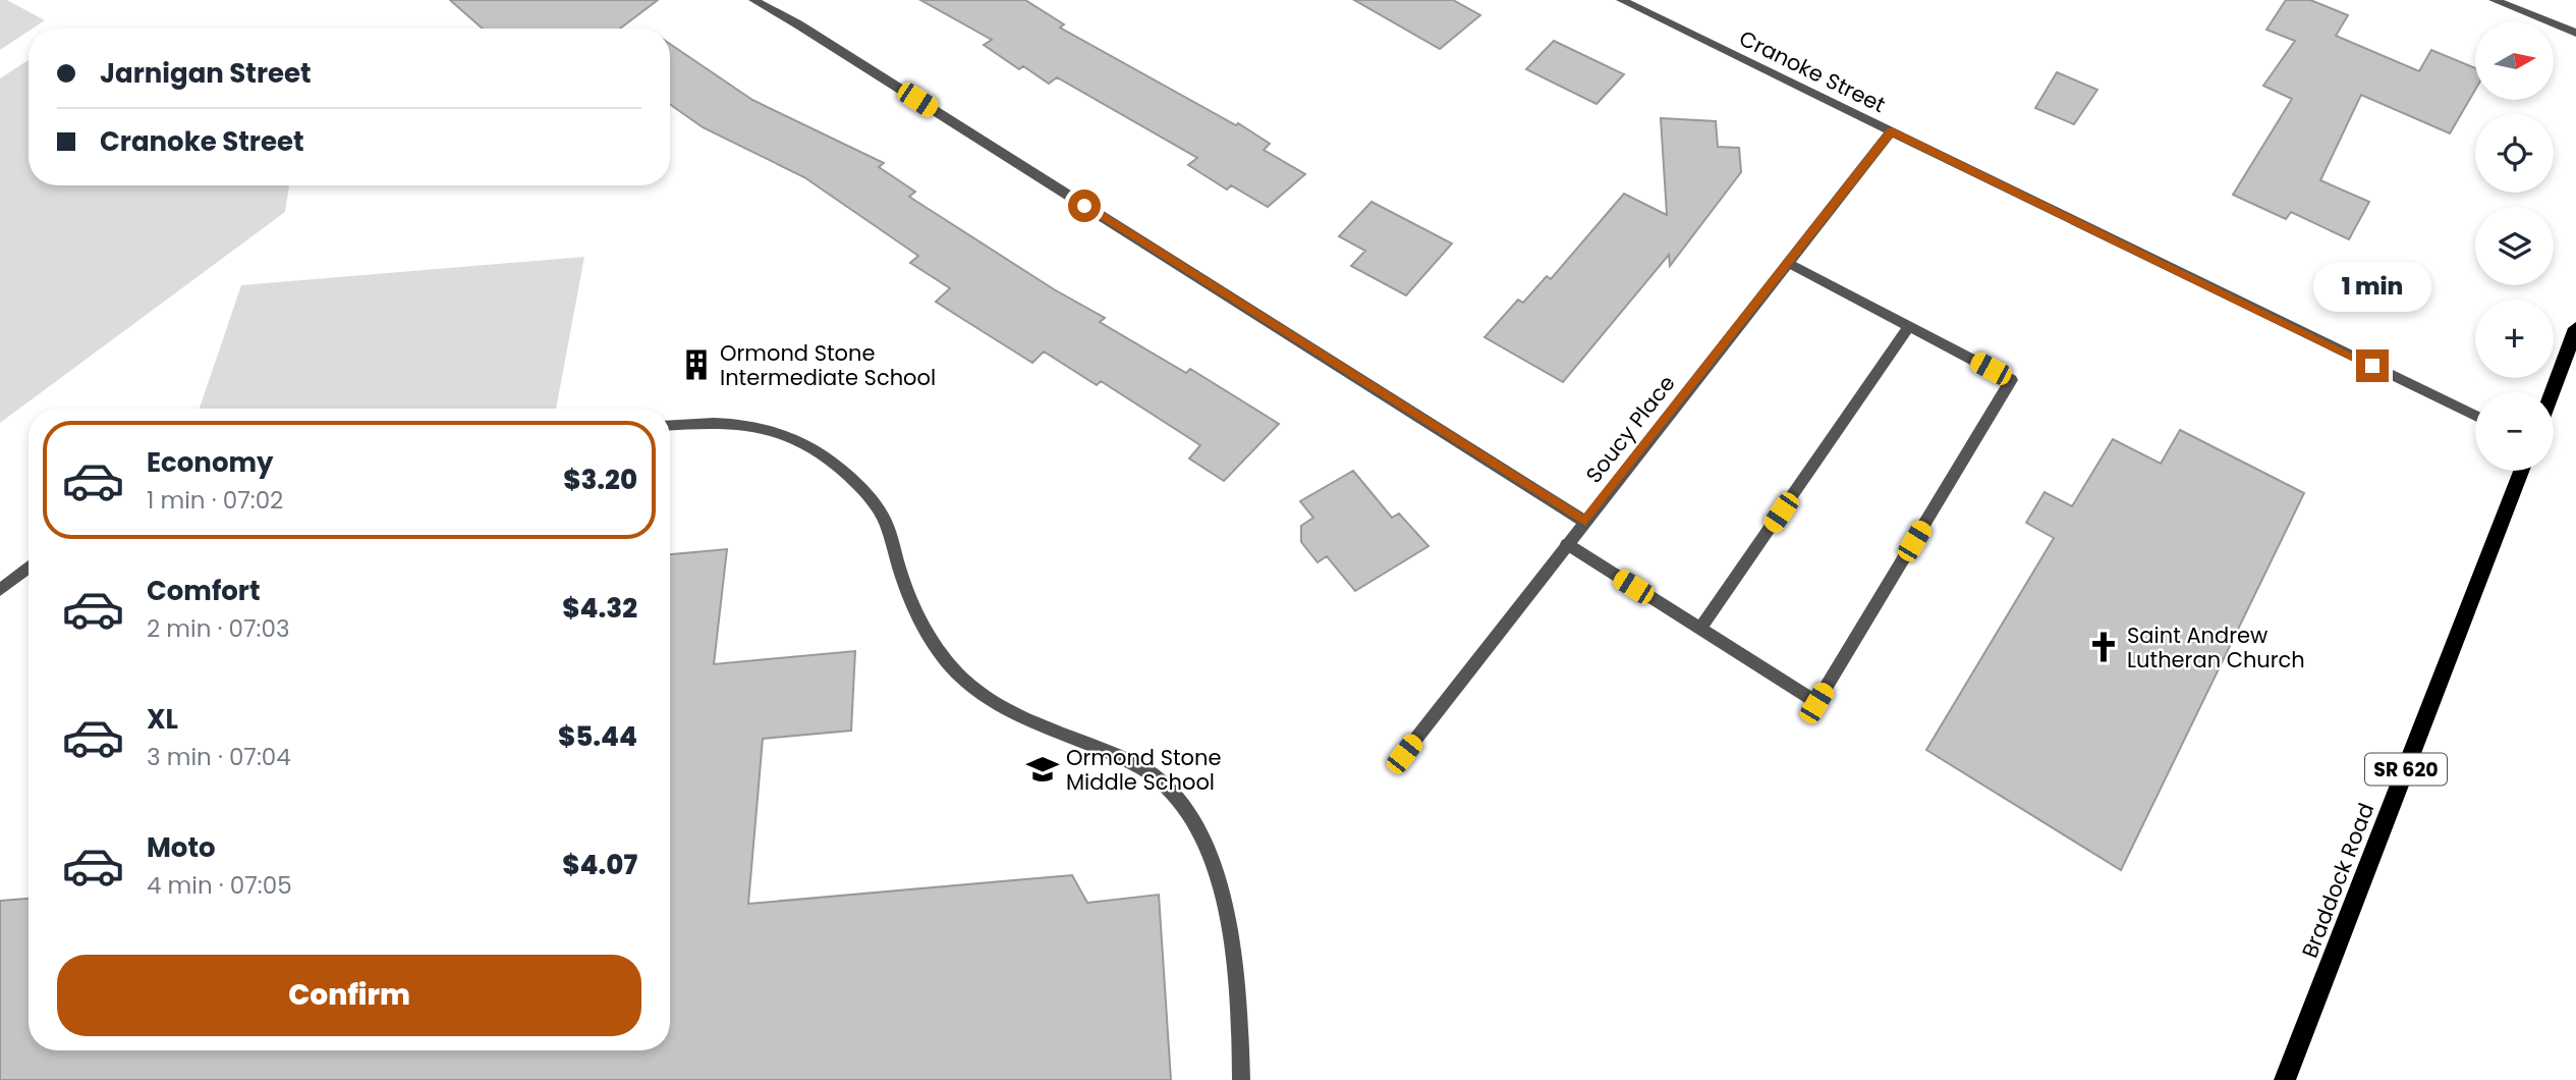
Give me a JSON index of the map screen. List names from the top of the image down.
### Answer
{
  "streets": {
    "main road": ["SR 620", "Braddock Road"],
    "street": ["Cranoke Street", "Soucy Place"]
  },
  "crossings": [
    ["Cranoke Street", "Soucy Place"]
  ],
  "places": {
    "building": ["Ormond Stone Intermediate School"],
    "church": ["Saint Andrew Lutheran Church"],
    "school or university": ["Ormond Stone Middle School"]
  },
  "north": "right",
  "page": {
    "map_buttons": ["+", "−"],
    "banner": ["Jarnigan Street", "Cranoke Street"],
    "bubble": "1 min",
    "list": [
      {
        "name": "Economy",
        "note": "1 min · 07:02",
        "value": "$3.20"
      },
      {
        "name": "Comfort",
        "note": "2 min · 07:03",
        "value": "$4.32"
      },
      {
        "name": "XL",
        "note": "3 min · 07:04",
        "value": "$5.44"
      },
      {
        "name": "Moto",
        "note": "4 min · 07:05",
        "value": "$4.07"
      }
    ],
    "buttons": "Confirm"
  }
}
